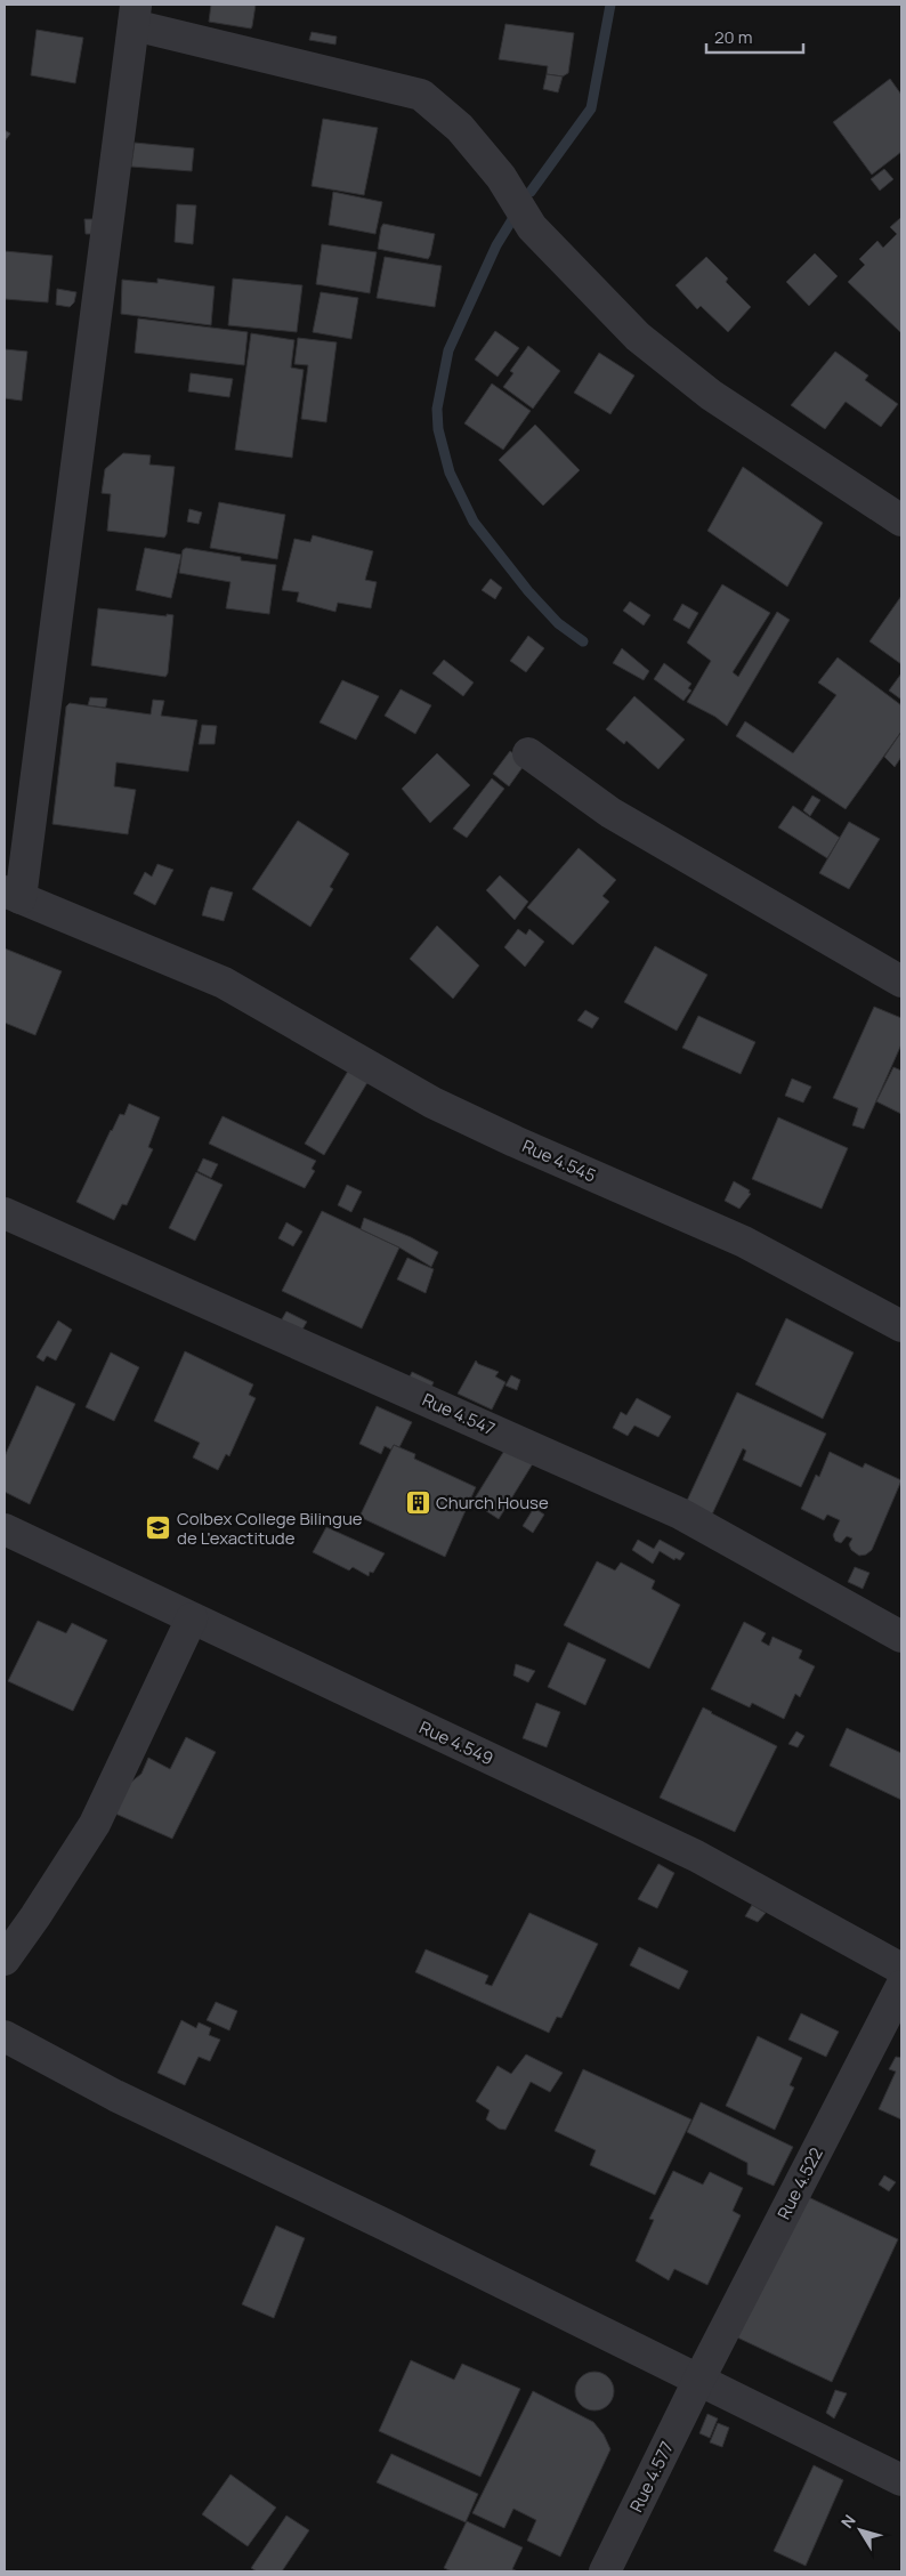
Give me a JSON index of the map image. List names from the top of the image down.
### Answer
{
  "streets": {
    "street": [
      "Rue 4.545",
      "Rue 4.547",
      "Rue 4.549",
      "Rue 4.522",
      "Rue 4.577"
    ]
  },
  "crossings": [
    ["Rue 4.522", "Rue 4.577"]
  ],
  "places": {
    "building": ["Church House"],
    "school or university": ["Colbex College Bilingue de L'exactitude"]
  },
  "scale_bar": "20 m",
  "north": "top left"
}
